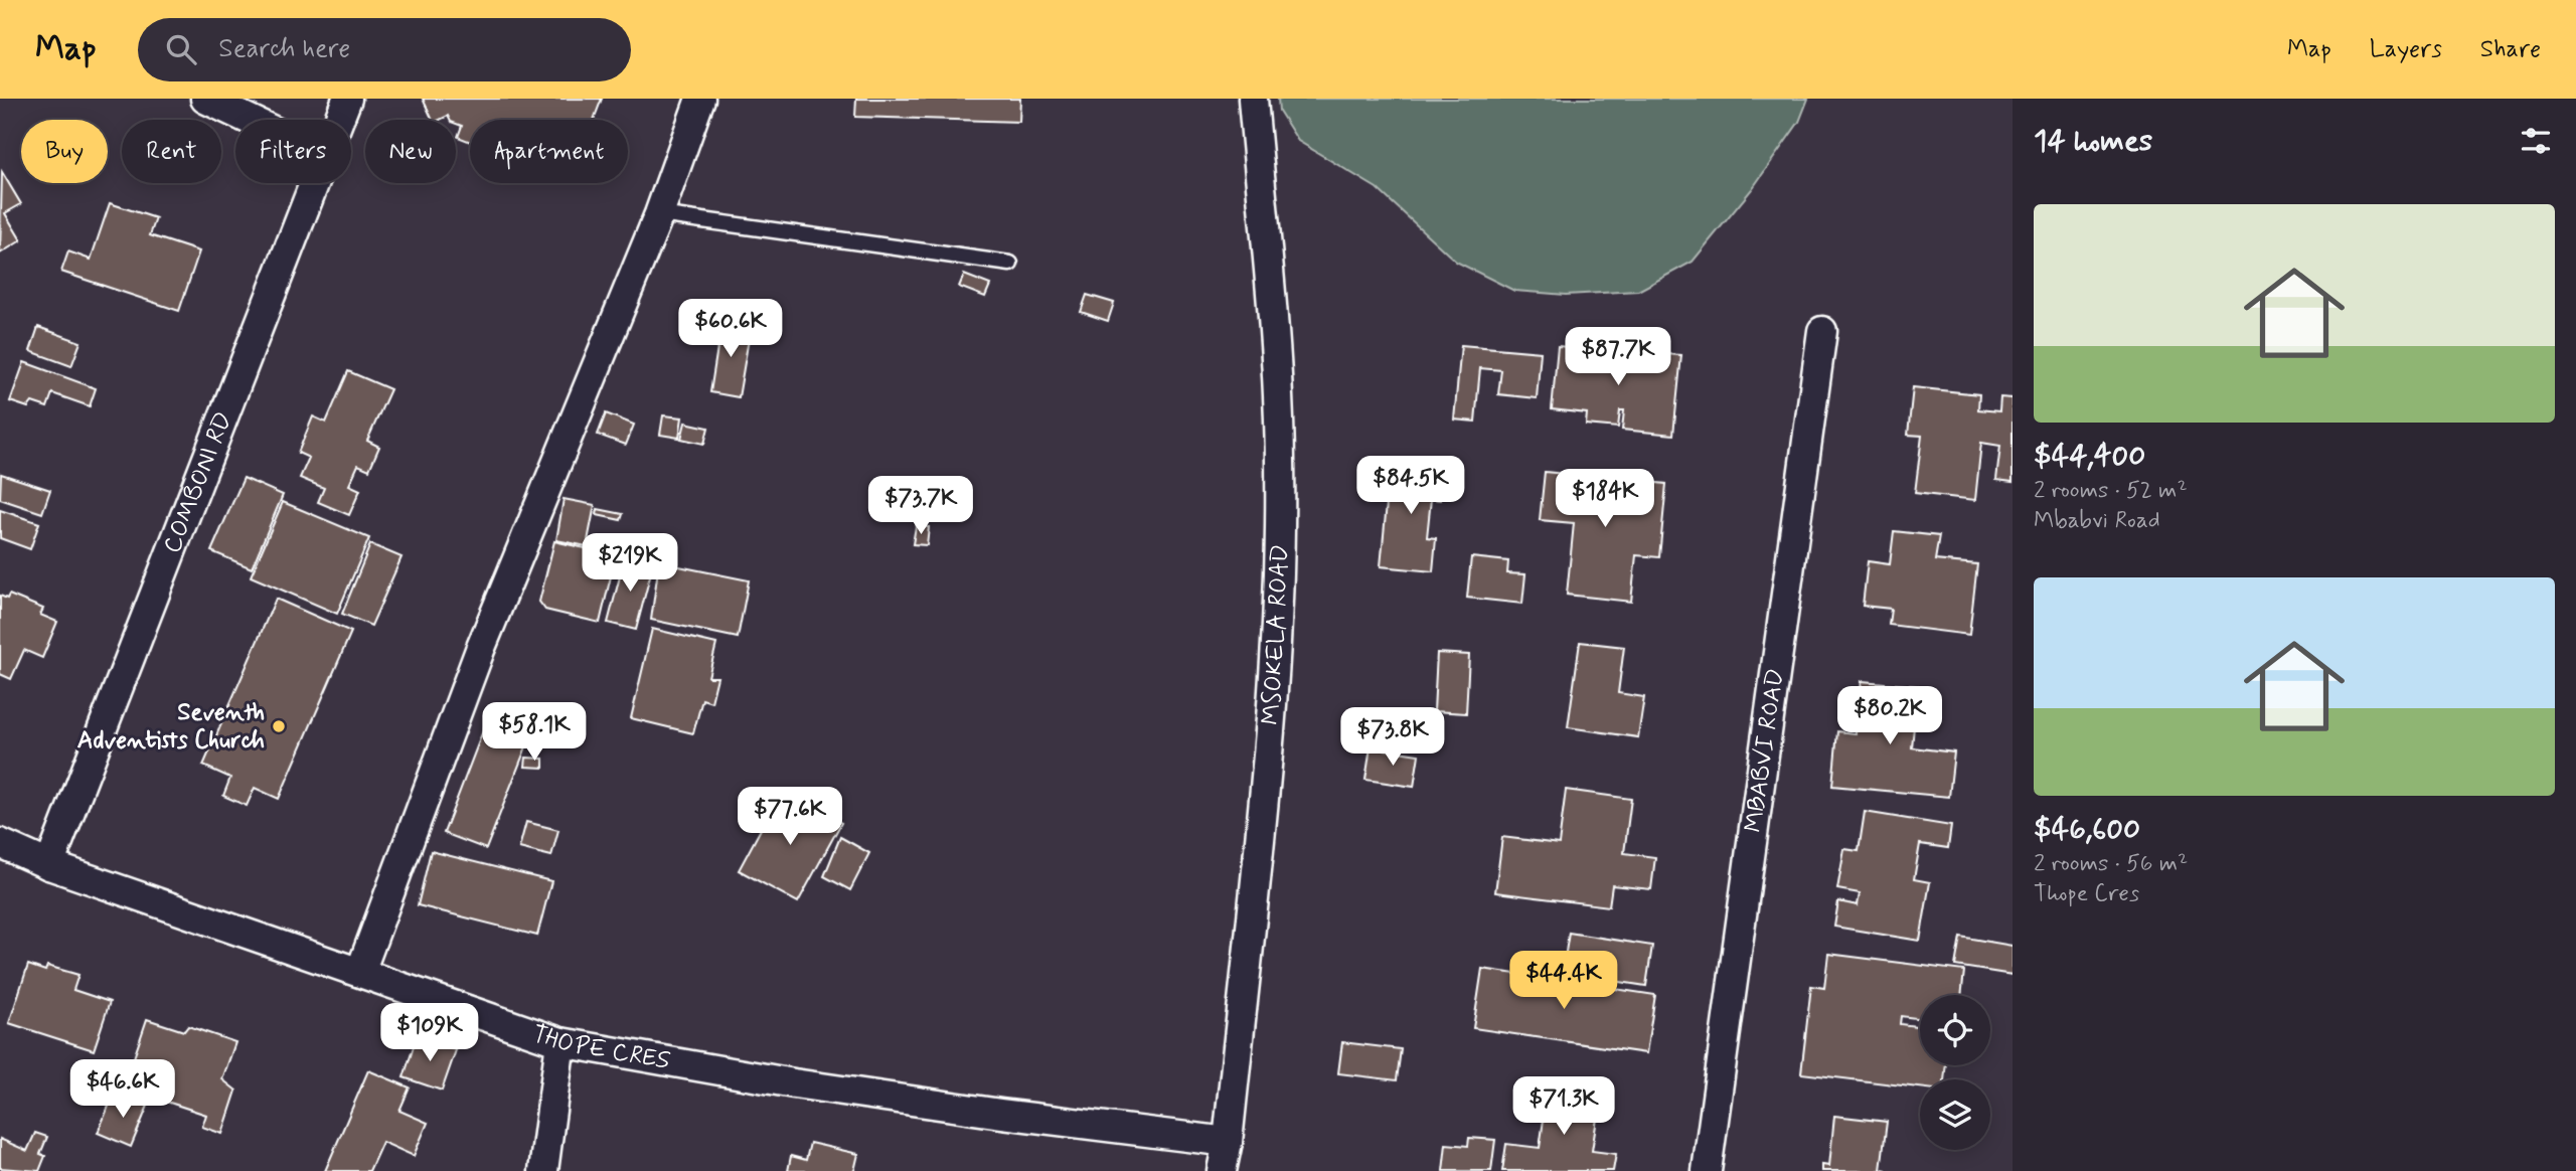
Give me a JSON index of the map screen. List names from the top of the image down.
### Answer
{
  "streets": {
    "street": [
      "COMBONI RD",
      "MSOKELA ROAD",
      "MBABVI ROAD",
      "THOPE CRES"
    ]
  },
  "crossings": [
    ["COMBONI RD", "THOPE CRES"],
    ["MSOKELA ROAD", "THOPE CRES"]
  ],
  "places": ["Seventh Adventists Church"],
  "page": {
    "header": "Map",
    "search": "Search here",
    "nav": ["Map", "Layers", "Share"],
    "heading": "14 homes",
    "chip": [
      "Buy",
      "Rent",
      "Filters",
      "New",
      "Apartment"
    ],
    "list": [
      {
        "name": "$44,400",
        "note": "2 rooms · 52 m² · Mbabvi Road"
      },
      {
        "name": "$46,600",
        "note": "2 rooms · 56 m² · Thope Cres"
      }
    ],
    "price": [
      "$60.6K",
      "$87.7K",
      "$84.5K",
      "$184K",
      "$73.7K",
      "$219K",
      "$80.2K",
      "$58.1K",
      "$73.8K",
      "$77.6K",
      "$44.4K",
      "$109K",
      "$46.6K",
      "$71.3K"
    ]
  }
}
